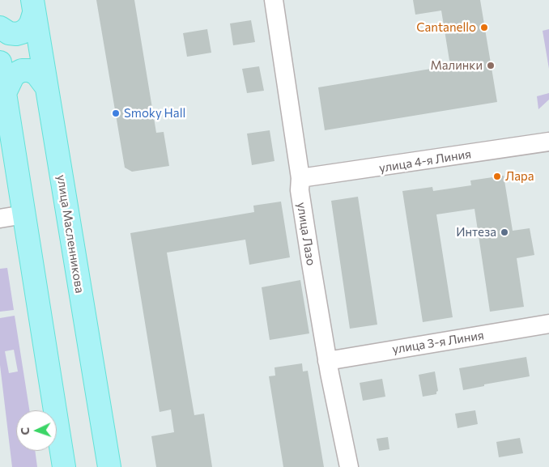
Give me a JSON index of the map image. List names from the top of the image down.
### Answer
{
  "streets": {
    "main road": ["улица Масленникова"],
    "street": ["улица 4-я Линия", "улица Лазо", "улица 3-я Линия"]
  },
  "crossings": [
    ["улица 4-я Линия", "улица Лазо"],
    ["улица Лазо", "улица 3-я Линия"]
  ],
  "places": [
    "Cantanello",
    "Малинки",
    "Smoky Hall",
    "Лара",
    "Интеза"
  ],
  "north": "left"
}
